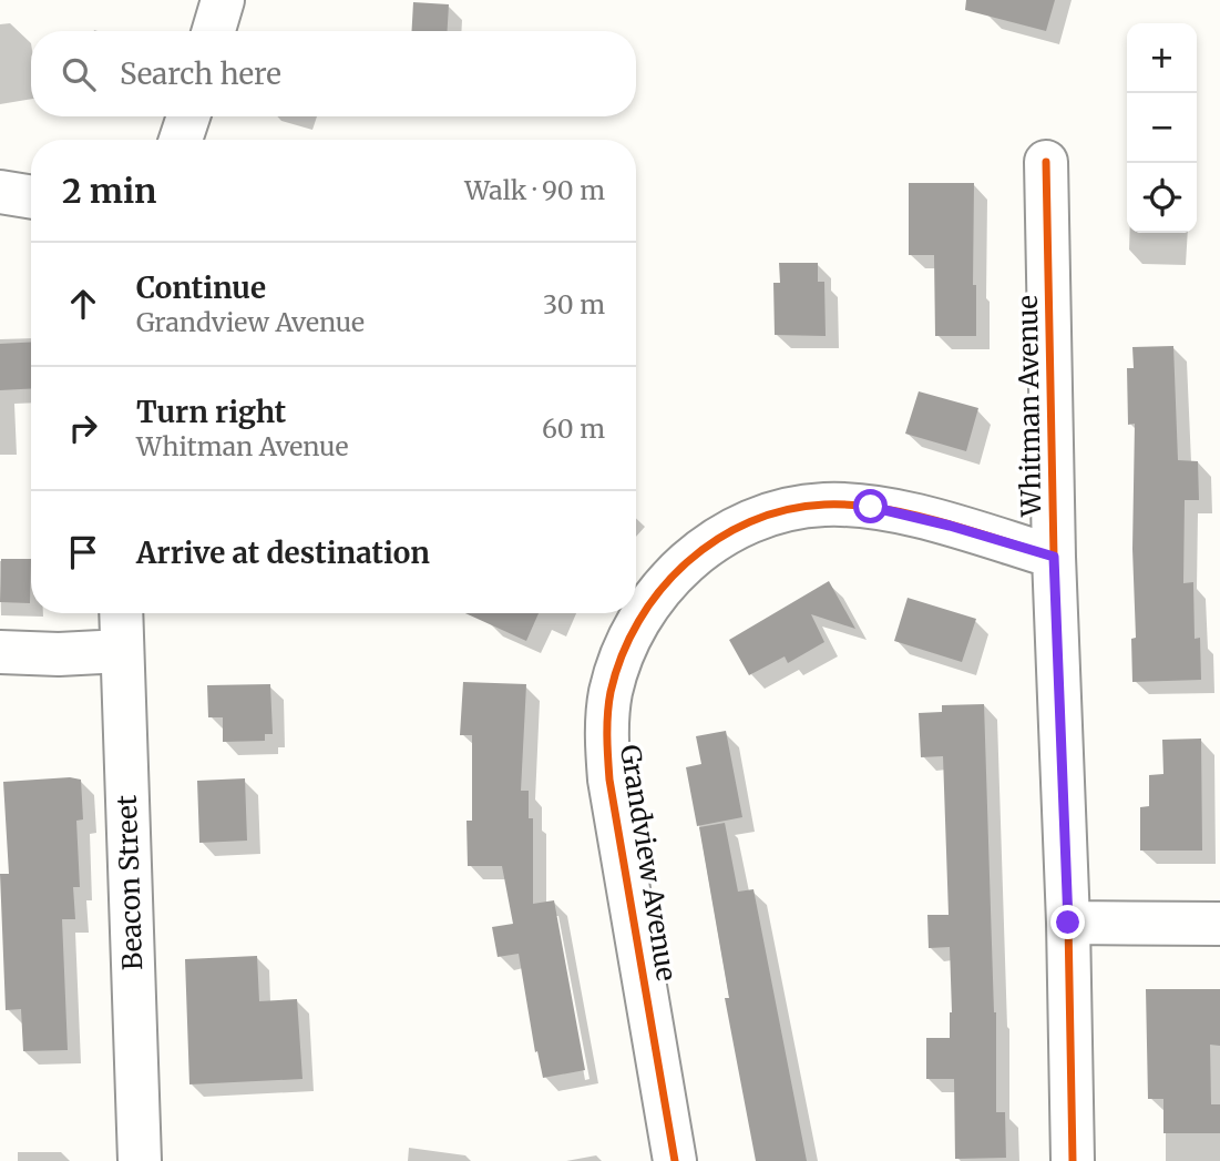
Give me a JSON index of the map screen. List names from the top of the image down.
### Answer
{
  "streets": {
    "street": ["Whitman Avenue", "Grandview Avenue", "Beacon Street"]
  },
  "crossings": [
    ["Whitman Avenue", "Grandview Avenue"]
  ],
  "page": {
    "map_buttons": ["+", "−"],
    "search": "Search here",
    "heading": ["2 min", "Walk · 90 m"],
    "list": [
      ["Continue", "Grandview Avenue", "30 m"],
      ["Turn right", "Whitman Avenue", "60 m"],
      "Arrive at destination"
    ]
  }
}
